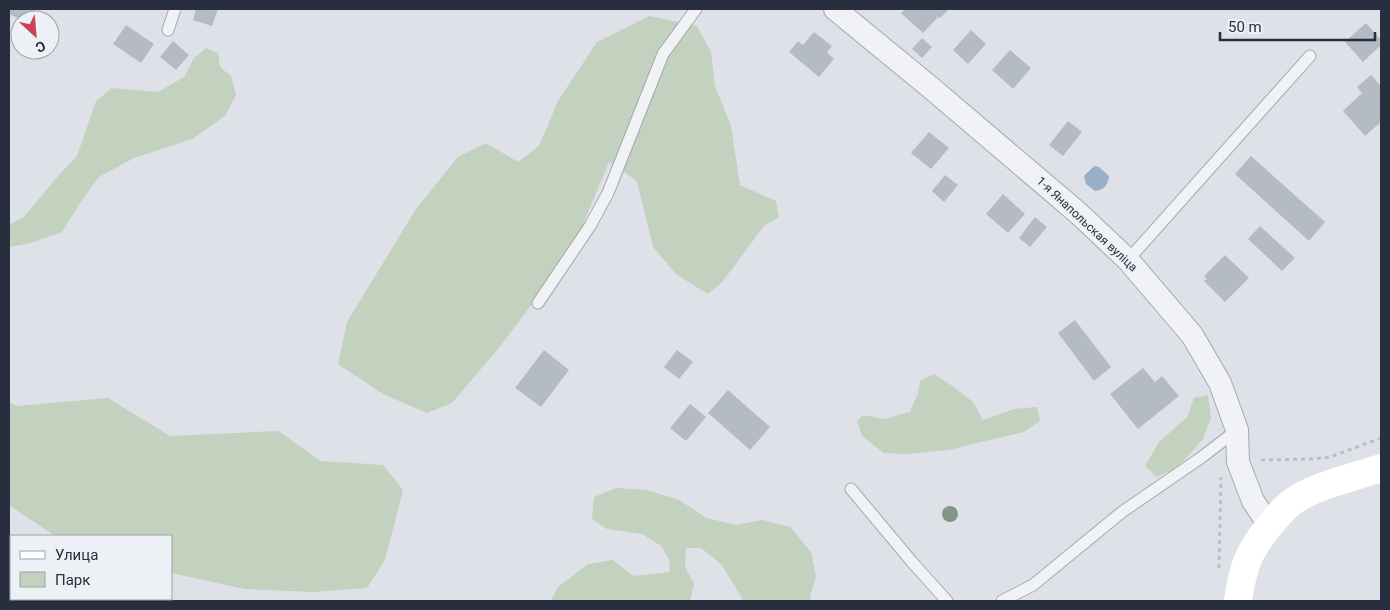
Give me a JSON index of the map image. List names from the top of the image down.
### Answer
{
  "streets": {
    "street": ["1-я Янапольская вуліца"]
  },
  "legend": ["Улица", "Парк"],
  "scale_bar": "50 m",
  "north": "bottom right"
}
